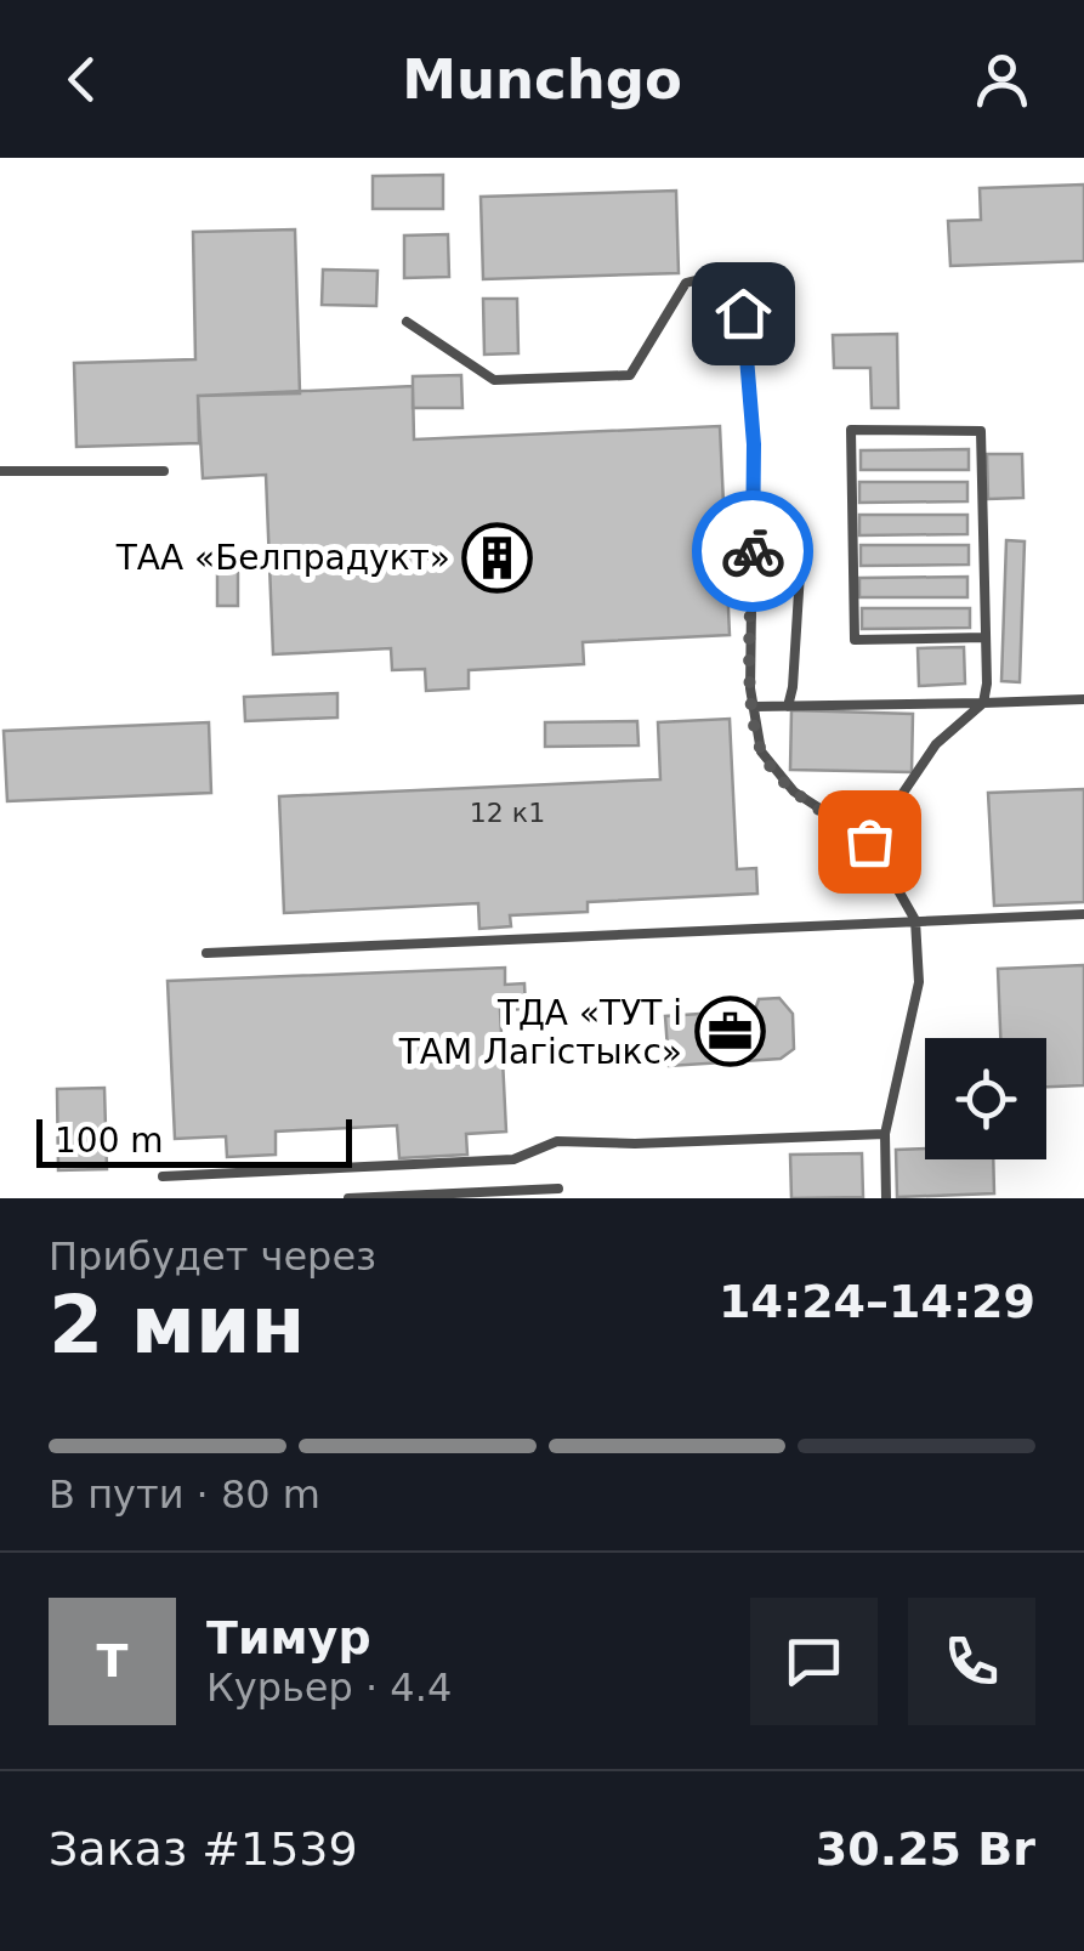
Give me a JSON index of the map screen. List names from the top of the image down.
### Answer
{
  "places": {
    "building": ["ТАА «Белпрадукт»"],
    "office": ["ТДА «ТУТ і ТАМ Лагістыкс»"]
  },
  "house_numbers": ["12 к1"],
  "scale_bar": "100 m",
  "page": {
    "header": "Munchgo",
    "scale": "100 m",
    "heading": ["2 мин", "Прибудет через", "14:24–14:29"],
    "panel": [
      "Тимур",
      "Курьер · 4.4",
      "Заказ #1539",
      "30.25 Br"
    ],
    "bar": "В пути · 80 m",
    "round": "Т"
  }
}
